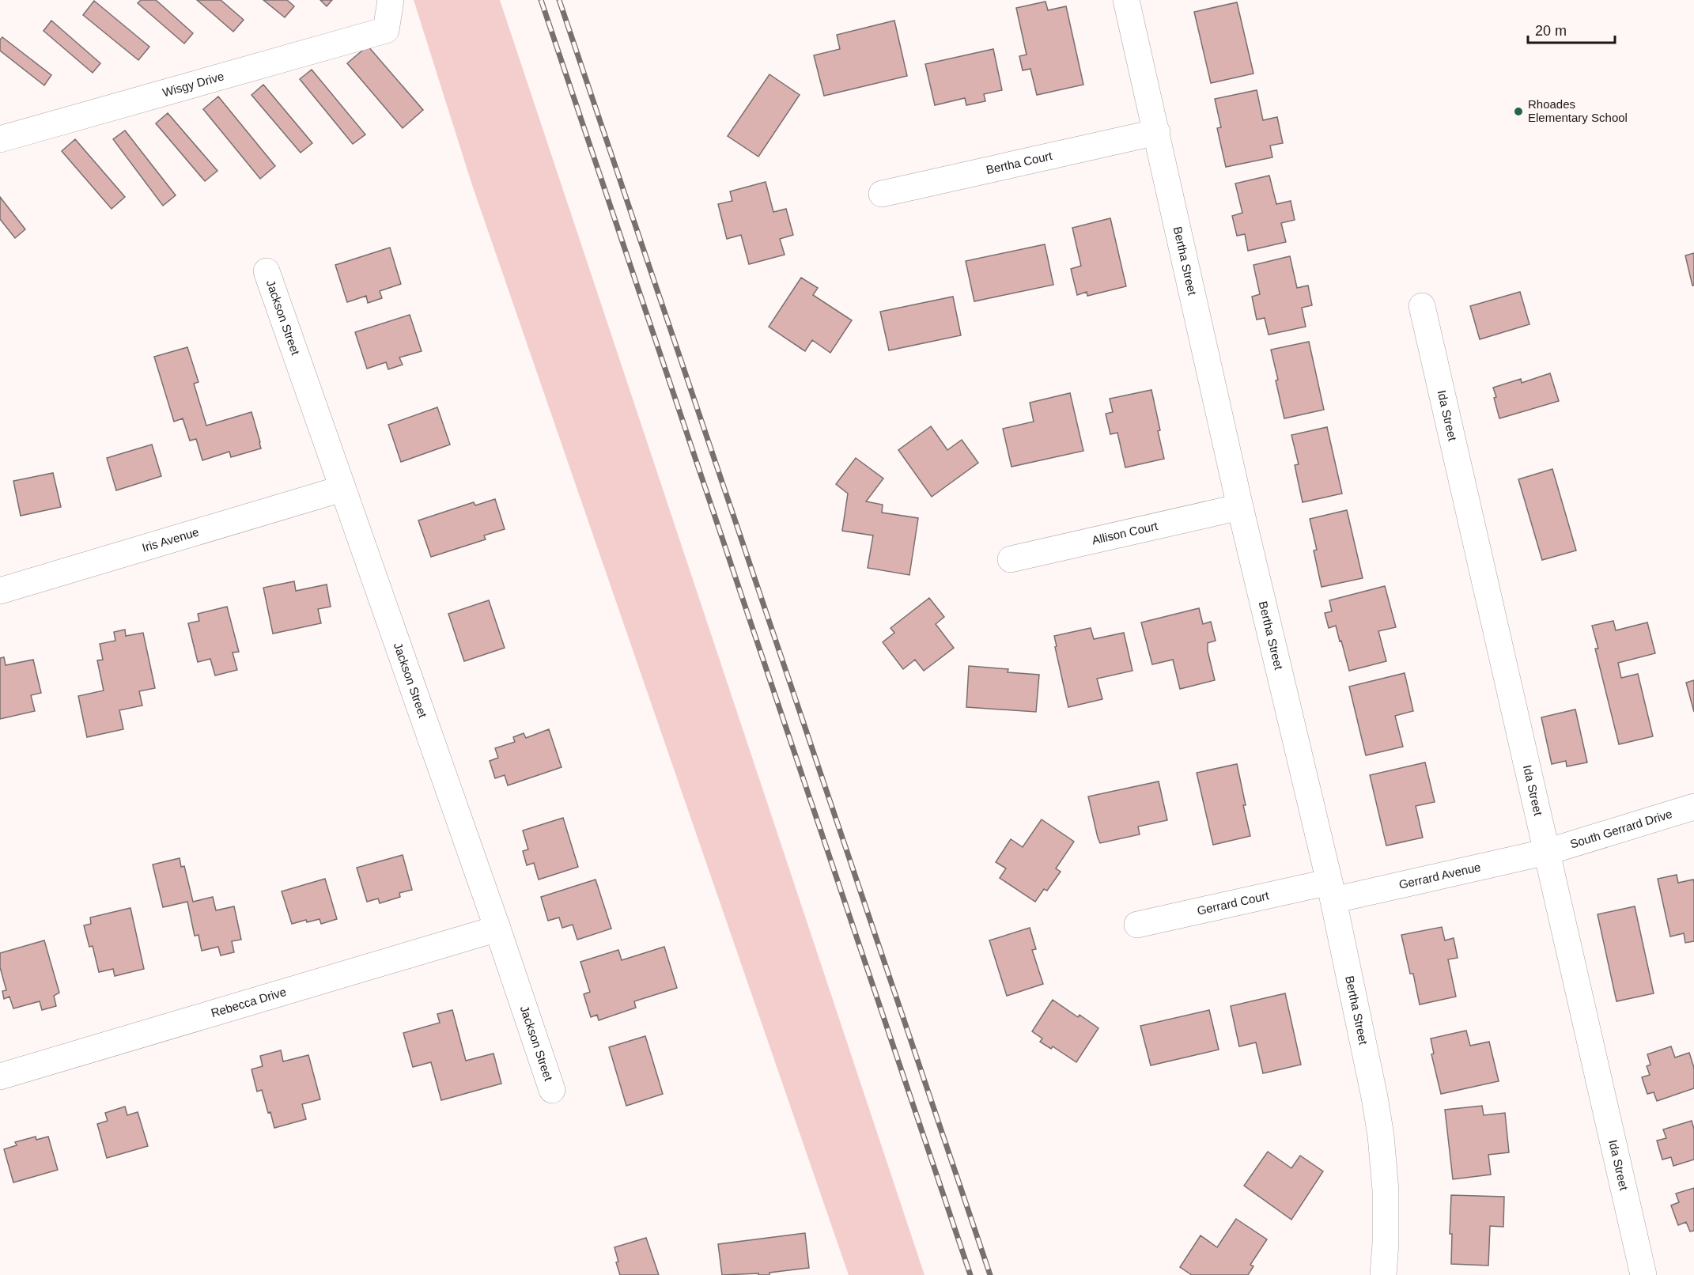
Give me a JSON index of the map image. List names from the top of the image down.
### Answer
{
  "streets": {
    "street": [
      "Wisgy Drive",
      "Bertha Court",
      "Bertha Street",
      "Jackson Street",
      "Ida Street",
      "Allison Court",
      "Iris Avenue",
      "South Gerrard Drive",
      "Gerrard Avenue",
      "Gerrard Court",
      "Rebecca Drive"
    ]
  },
  "crossings": [
    ["Bertha Court", "Bertha Street"],
    ["Bertha Street", "Allison Court"],
    ["Bertha Street", "Gerrard Avenue"],
    ["Bertha Street", "Gerrard Court"],
    ["Jackson Street", "Iris Avenue"],
    ["Jackson Street", "Rebecca Drive"],
    ["Ida Street", "South Gerrard Drive"],
    ["Ida Street", "Gerrard Avenue"],
    ["South Gerrard Drive", "Gerrard Avenue"],
    ["Gerrard Avenue", "Gerrard Court"]
  ],
  "places": ["Rhoades Elementary School"],
  "scale_bar": "20 m"
}
